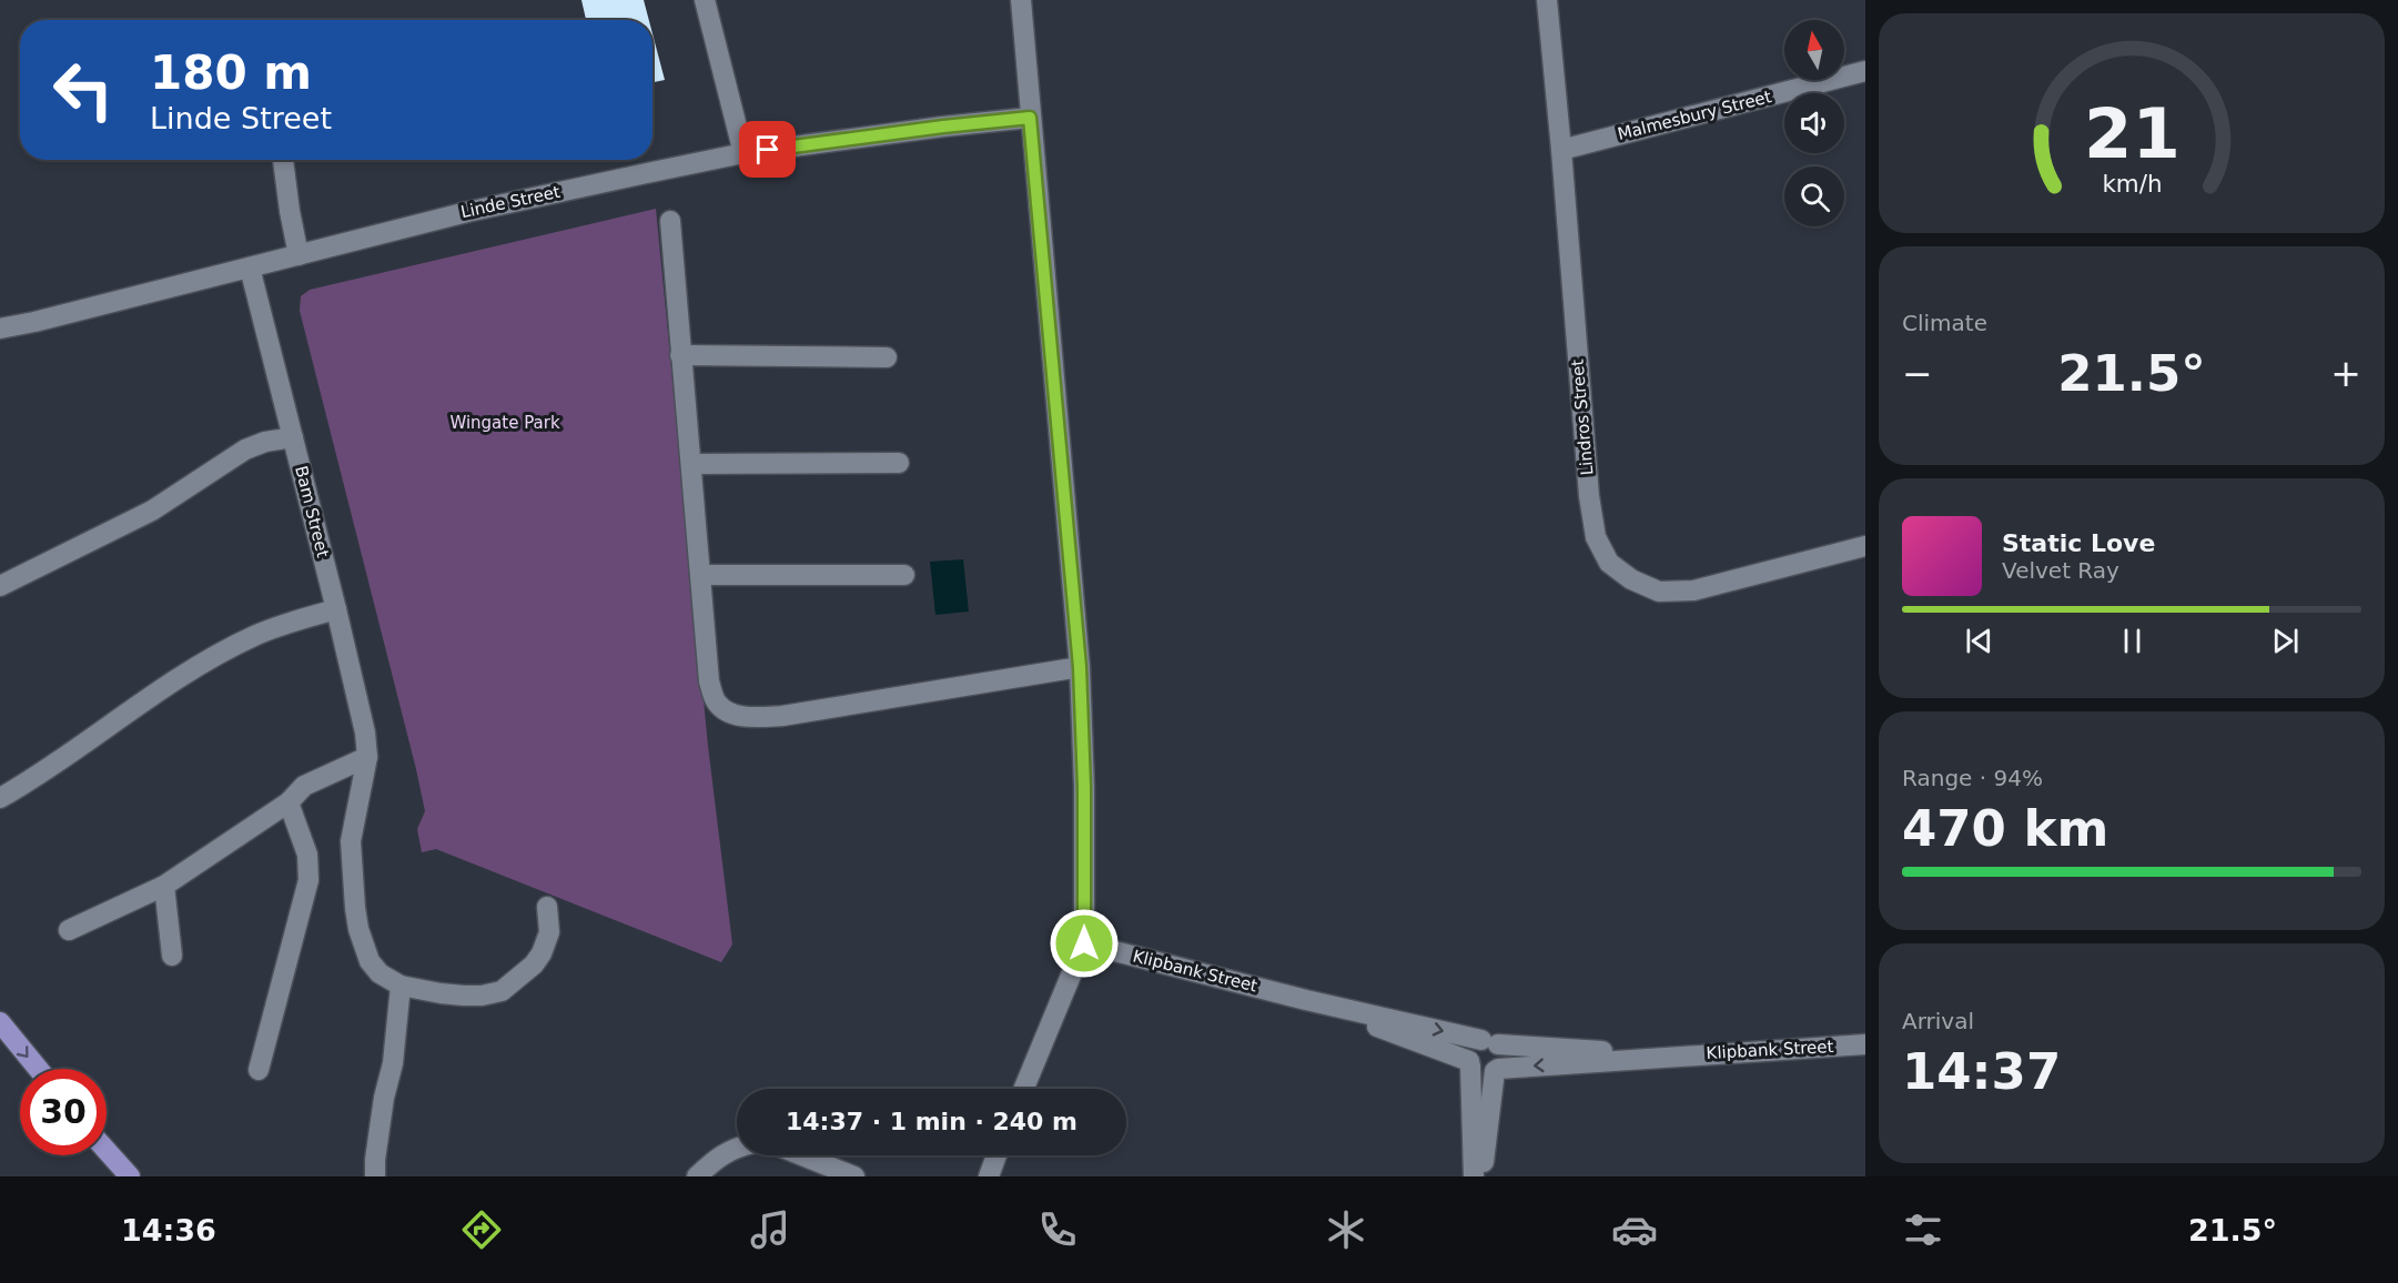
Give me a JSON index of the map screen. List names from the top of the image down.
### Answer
{
  "streets": {
    "street": [
      "Malmesbury Street",
      "Linde Street",
      "Lindros Street",
      "Bam Street",
      "Klipbank Street"
    ]
  },
  "crossings": [
    ["Malmesbury Street", "Lindros Street"],
    ["Linde Street", "Bam Street"]
  ],
  "parks": ["Wingate Park"],
  "north": "top",
  "page": {
    "turn": ["180 m", "Linde Street"],
    "tile": [
      "Climate",
      ["Range · 94%", "470 km"],
      ["Arrival", "14:37"]
    ],
    "heat": ["−", "21.5°", "+"],
    "song": ["Static Love", "Velvet Ray"],
    "limit": "30",
    "trip": "14:37 · 1 min · 240 m",
    "tabs": ["14:36", "21.5°"],
    "gauge": ["21", "km/h"]
  }
}
